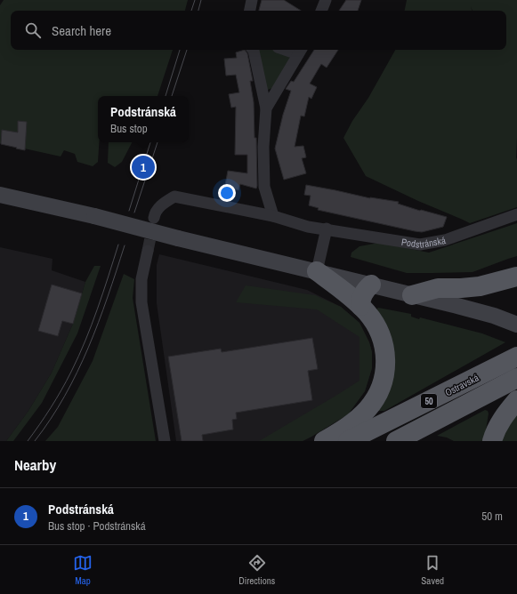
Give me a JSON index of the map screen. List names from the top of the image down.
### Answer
{
  "streets": {
    "highway": ["Ostravská", "50"],
    "street": ["Podstránská"]
  },
  "page": {
    "search": "Search here",
    "popup": ["Podstránská", "Bus stop"],
    "pins": "1",
    "heading": "Nearby",
    "list": [
      {
        "mark": "1",
        "name": "Podstránská",
        "note": "Bus stop · Podstránská",
        "value": "50 m"
      }
    ],
    "nav": ["Map", "Directions", "Saved"]
  }
}
